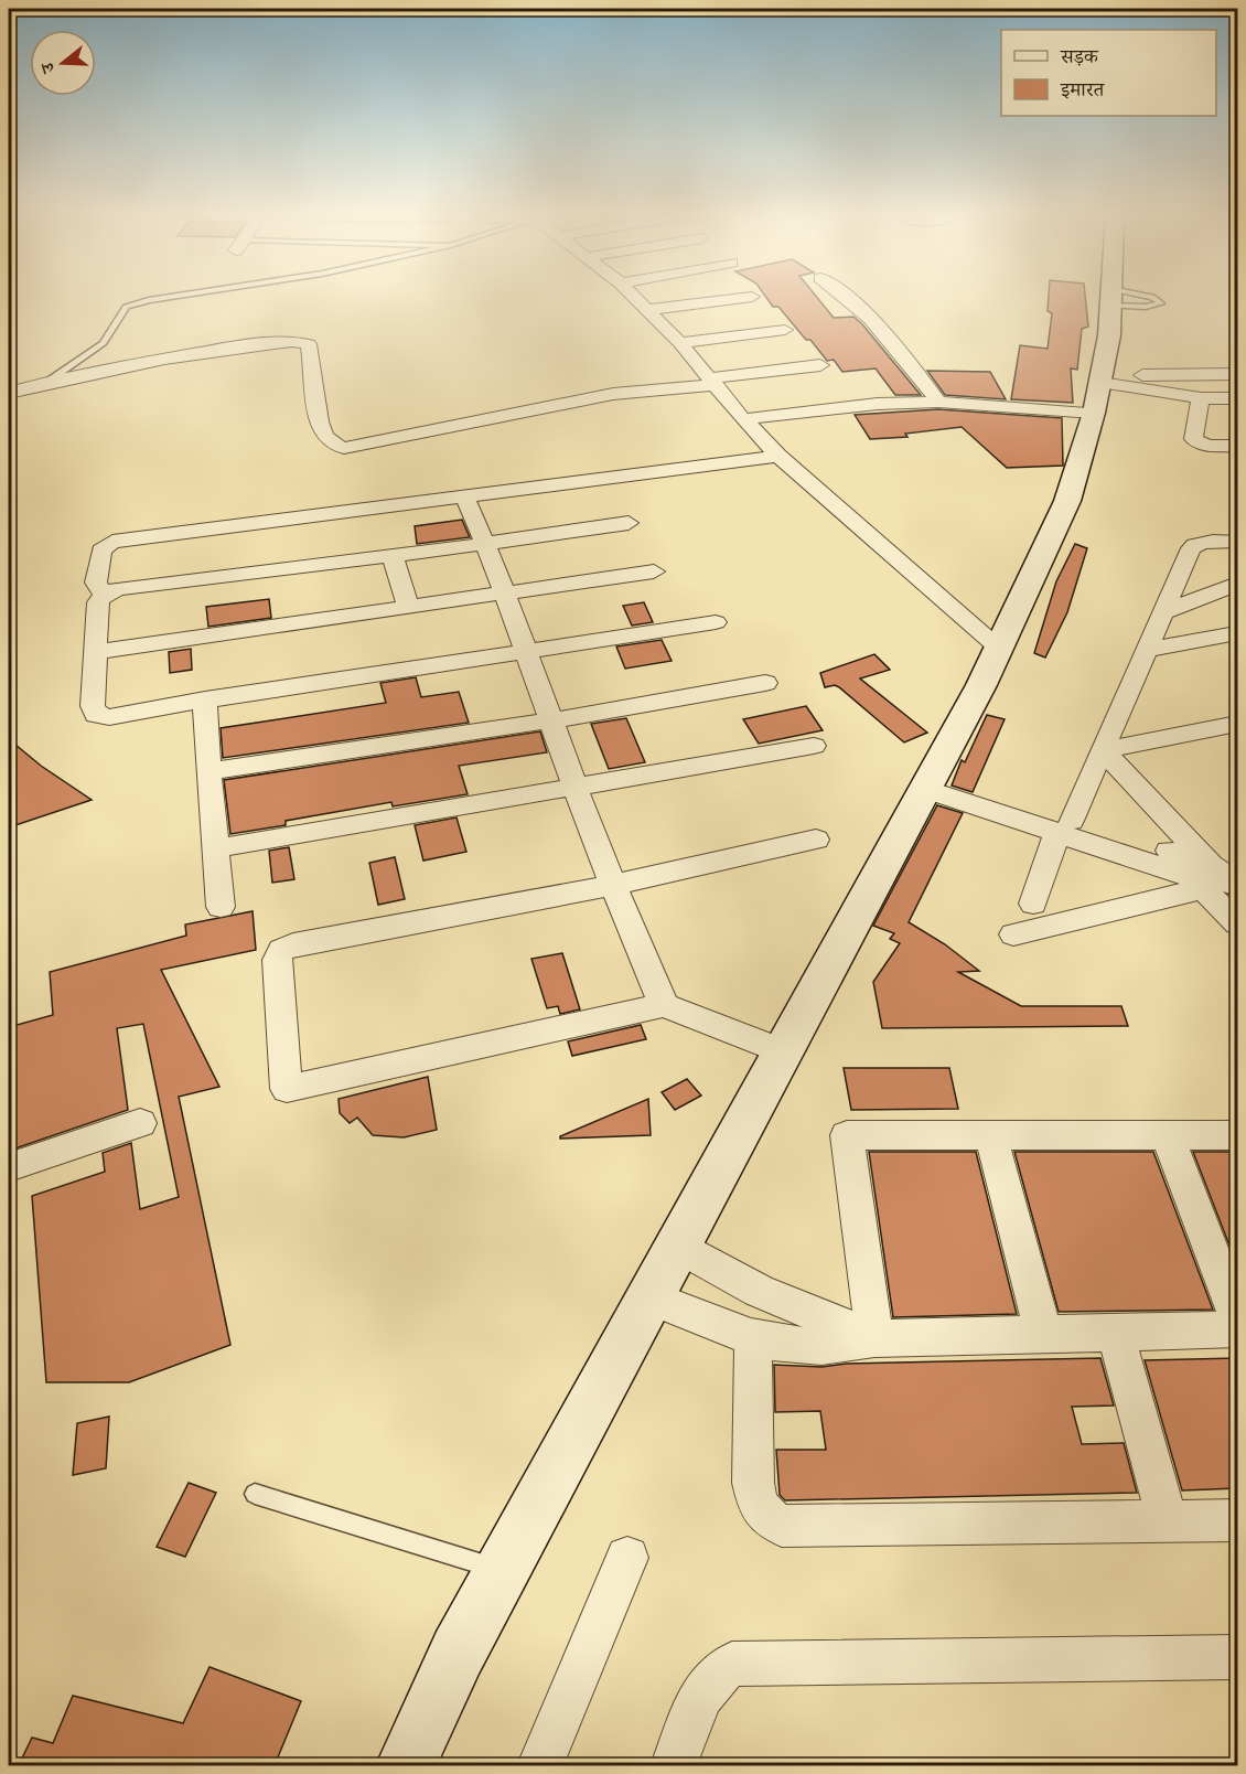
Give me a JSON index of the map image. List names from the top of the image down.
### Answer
{
  "legend": ["सड़क", "इमारत"],
  "north": "left"
}
